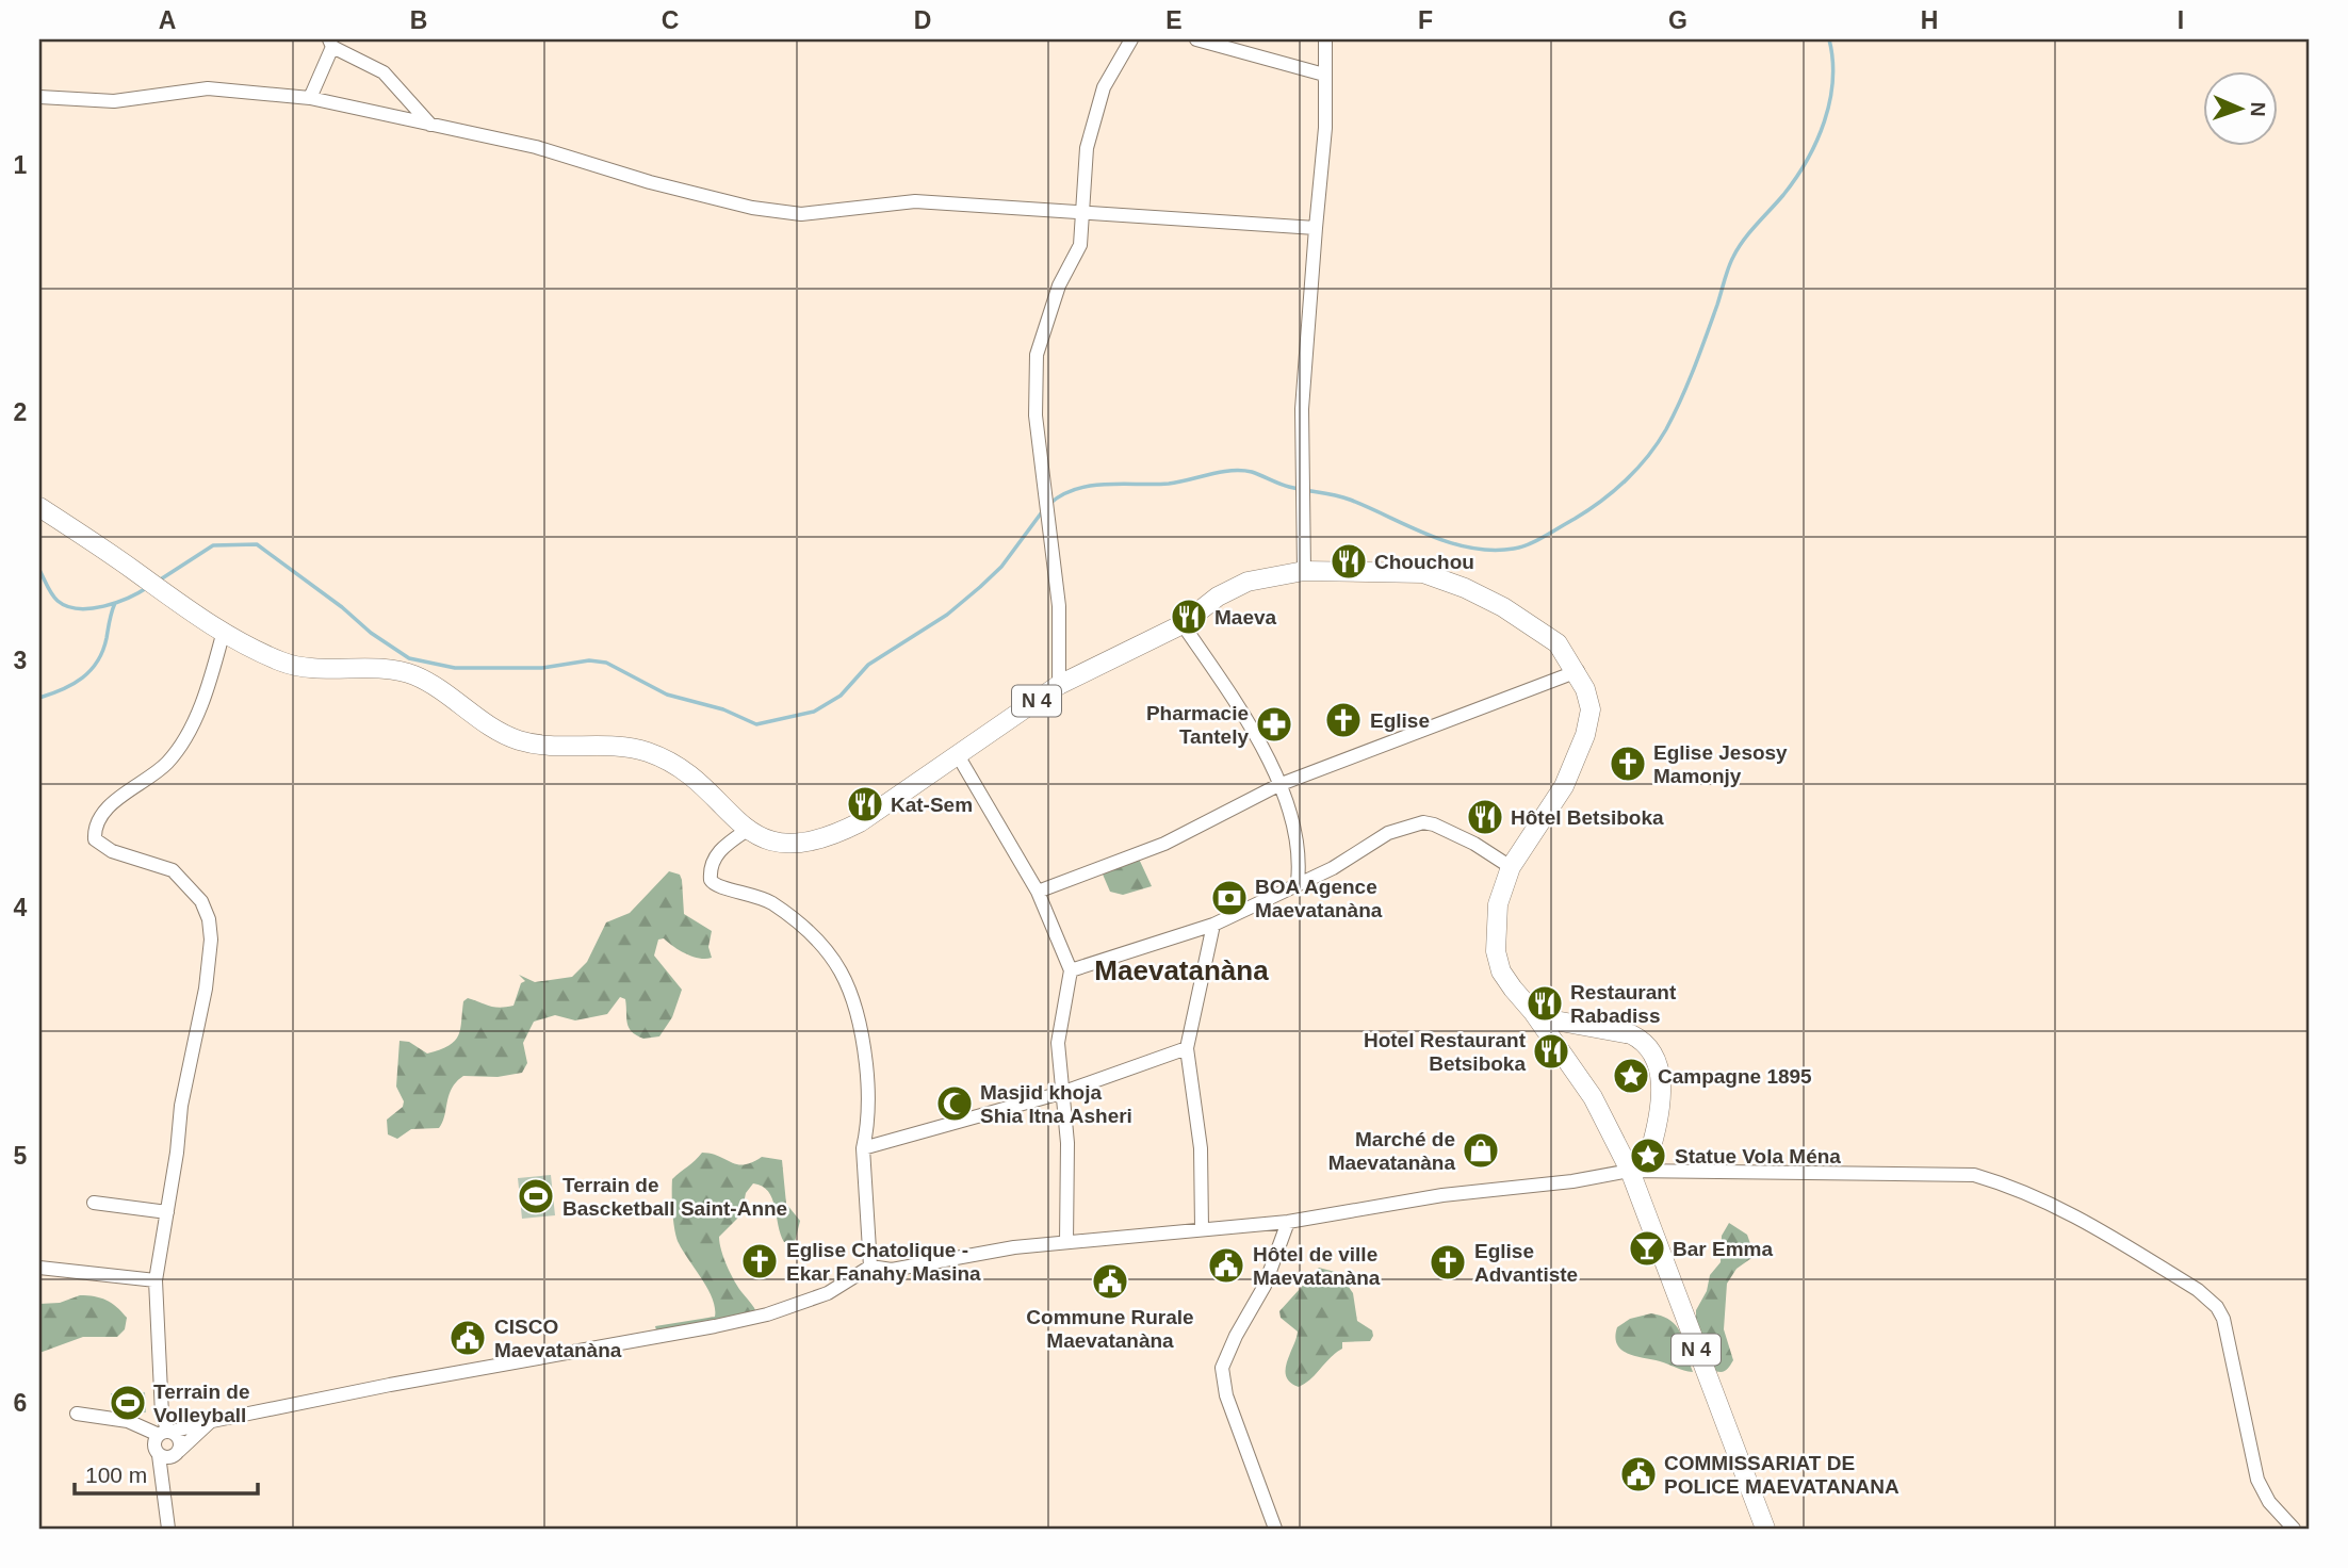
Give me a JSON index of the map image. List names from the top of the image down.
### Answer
{
  "streets": {
    "main road": ["N 4"]
  },
  "districts": ["Maevatanàna"],
  "places": {
    "restaurant": [
      "Chouchou",
      "Maeva",
      "Kat-Sem",
      "Hôtel Betsiboka",
      "Restaurant Rabadiss",
      "Hotel Restaurant Betsiboka"
    ],
    "church": [
      "Eglise",
      "Eglise Jesosy Mamonjy",
      "Eglise Chatolique - Ekar Fanahy Masina",
      "Eglise Advantiste"
    ],
    "pharmacy": ["Pharmacie Tantely"],
    "bank": ["BOA Agence Maevatanàna"],
    "place": ["Campagne 1895", "Statue Vola Ména"],
    "mosque": ["Masjid khoja Shia Itna Asheri"],
    "shop": ["Marché de Maevatanàna"],
    "sports": ["Terrain de Bascketball Saint-Anne", "Terrain de Volleyball"],
    "bar": ["Bar Emma"],
    "public building": [
      "Hôtel de ville Maevatanàna",
      "Commune Rurale Maevatanàna",
      "CISCO Maevatanàna",
      "COMMISSARIAT DE POLICE MAEVATANANA"
    ]
  },
  "scale_bar": "100 m",
  "north": "right",
  "grid": {
    "columns": [
      "A",
      "B",
      "C",
      "D",
      "E",
      "F",
      "G",
      "H",
      "I"
    ],
    "rows": [
      "1",
      "2",
      "3",
      "4",
      "5",
      "6"
    ]
  }
}
